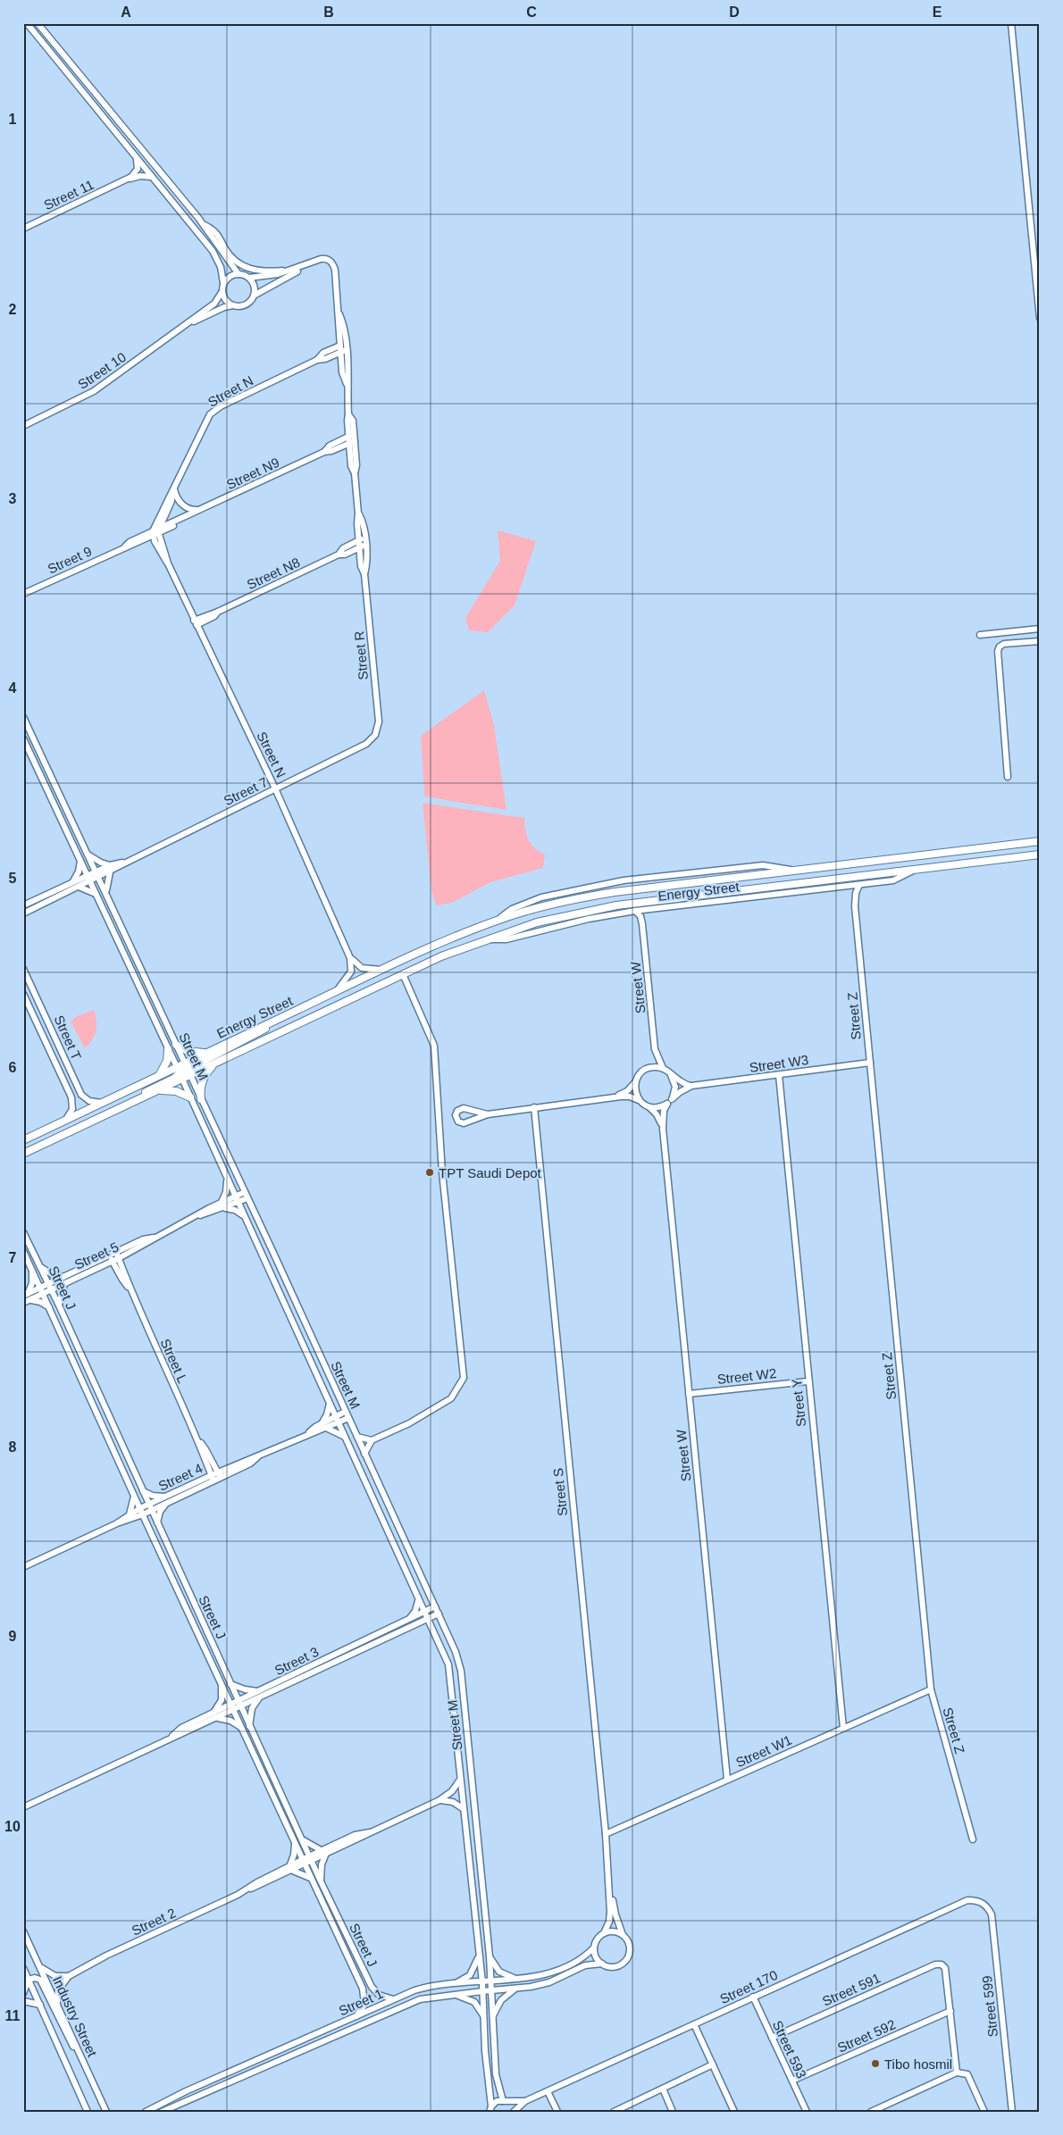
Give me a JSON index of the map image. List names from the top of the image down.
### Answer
{
  "streets": {
    "main road": ["Energy Street"],
    "street": [
      "Street 11",
      "Street 10",
      "Street N",
      "Street N9",
      "Street 9",
      "Street N8",
      "Street R",
      "Street 7",
      "Street W",
      "Street Z",
      "Street T",
      "Street M",
      "Street W3",
      "Street 5",
      "Street J",
      "Street L",
      "Street W2",
      "Street Y",
      "Street 4",
      "Street S",
      "Street 3",
      "Street W1",
      "Street 2",
      "Street 170",
      "Street 591",
      "Street 1",
      "Street 599",
      "Industry Street",
      "Street 592",
      "Street 593"
    ]
  },
  "crossings": [
    ["Street N", "Street N9"],
    ["Street N", "Street 9"],
    ["Street N", "Street N8"],
    ["Street N", "Street R"],
    ["Street N", "Street 7"],
    ["Street N9", "Street 9"],
    ["Street N9", "Street R"],
    ["Street N8", "Street R"],
    ["Street R", "Street 7"],
    ["Street 7", "Street M"],
    ["Energy Street", "Street W"],
    ["Energy Street", "Street Z"],
    ["Energy Street", "Street T"],
    ["Energy Street", "Street M"],
    ["Street W", "Street W3"],
    ["Street W", "Street W2"],
    ["Street W", "Street W1"],
    ["Street Z", "Street W3"],
    ["Street Z", "Street W1"],
    ["Street M", "Street 5"],
    ["Street M", "Street 4"],
    ["Street M", "Street 3"],
    ["Street M", "Street 2"],
    ["Street M", "Street 170"],
    ["Street M", "Street 1"],
    ["Street W3", "Street Y"],
    ["Street 5", "Street J"],
    ["Street 5", "Street L"],
    ["Street J", "Street 4"],
    ["Street J", "Street 3"],
    ["Street J", "Street 2"],
    ["Street J", "Street 1"],
    ["Street L", "Street 4"],
    ["Street W2", "Street Y"],
    ["Street Y", "Street W1"],
    ["Street S", "Street W1"],
    ["Street S", "Street 1"],
    ["Street 170", "Street 599"],
    ["Street 170", "Street 593"],
    ["Street 591", "Street 592"],
    ["Street 591", "Street 593"],
    ["Street 592", "Street 593"]
  ],
  "places": ["TPT Saudi Depot", "Tibo hosmil"],
  "grid": {
    "columns": [
      "A",
      "B",
      "C",
      "D",
      "E"
    ],
    "rows": [
      "1",
      "2",
      "3",
      "4",
      "5",
      "6",
      "7",
      "8",
      "9",
      "10",
      "11"
    ]
  }
}
